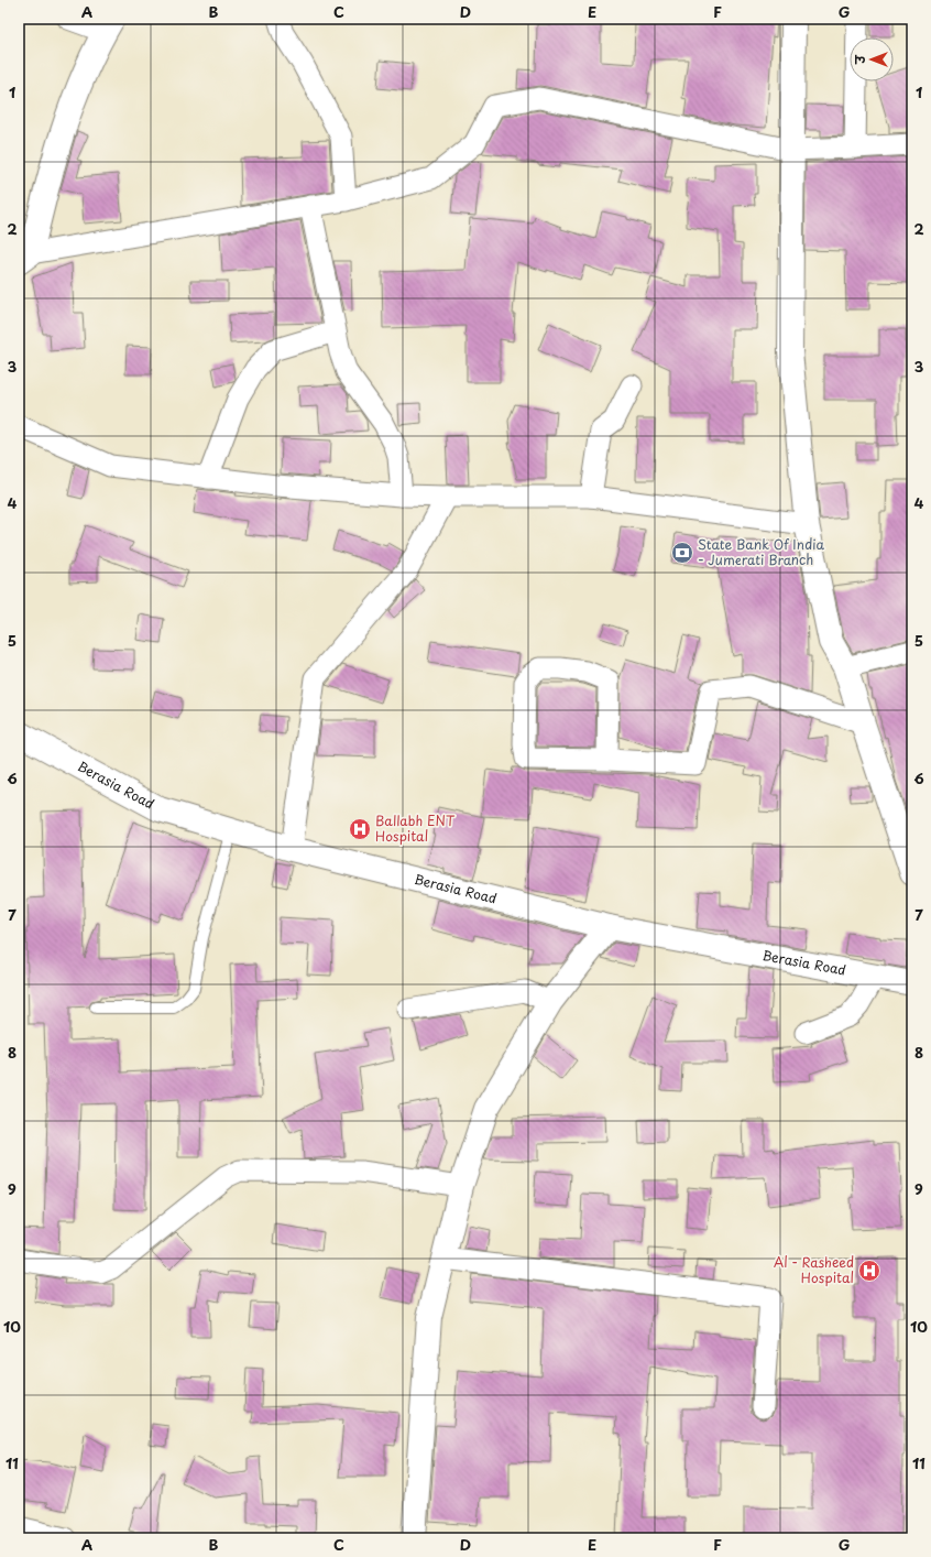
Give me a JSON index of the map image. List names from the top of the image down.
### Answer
{
  "streets": {
    "street": ["Berasia Road"]
  },
  "places": {
    "bank": ["State Bank Of India - Jumerati Branch"],
    "hospital": ["Ballabh ENT Hospital", "Al - Rasheed Hospital"]
  },
  "north": "left",
  "grid": {
    "columns": [
      "A",
      "B",
      "C",
      "D",
      "E",
      "F",
      "G"
    ],
    "rows": [
      "1",
      "2",
      "3",
      "4",
      "5",
      "6",
      "7",
      "8",
      "9",
      "10",
      "11"
    ]
  }
}
